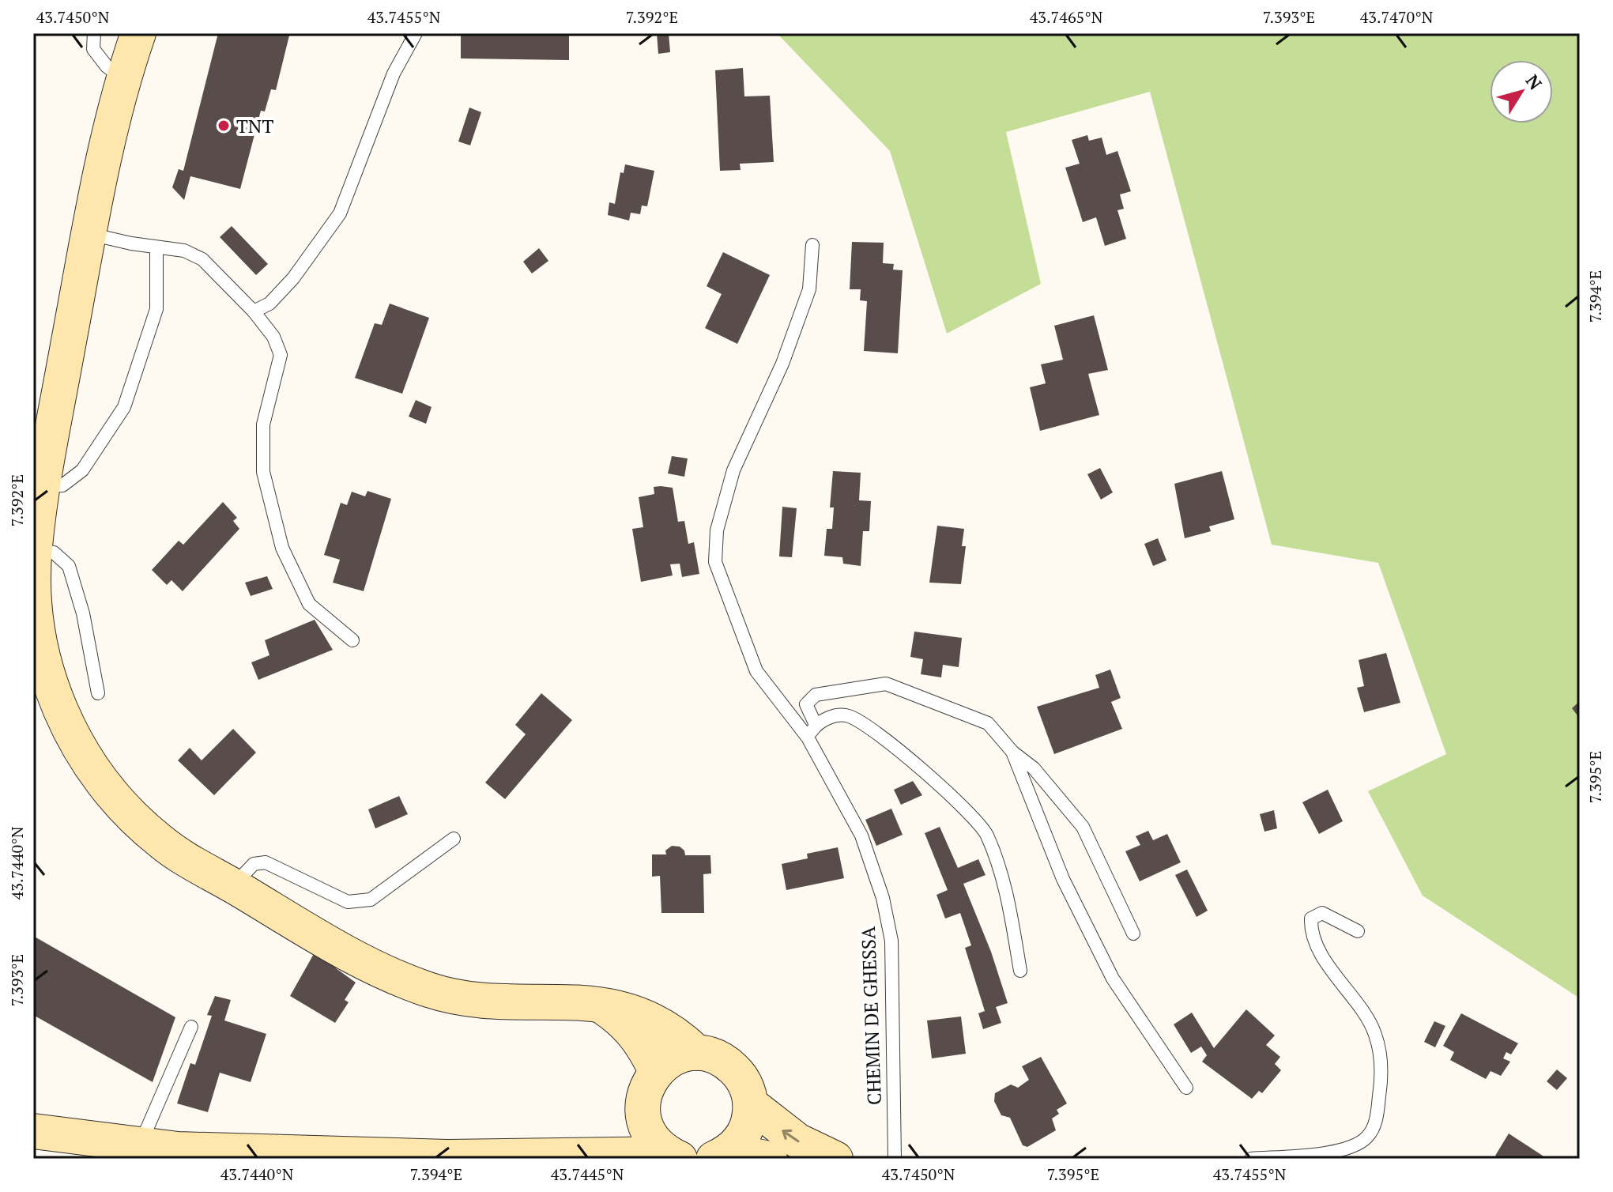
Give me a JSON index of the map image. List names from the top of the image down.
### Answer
{
  "streets": {
    "lane": ["CHEMIN DE GHESSA"]
  },
  "places": ["TNT"],
  "north": "top right",
  "coordinates": [
    "43.7450°N",
    "43.7455°N",
    "7.392°E",
    "43.7465°N",
    "7.393°E",
    "43.7470°N",
    "7.394°E",
    "7.395°E",
    "43.7440°N",
    "43.7445°N"
  ]
}
